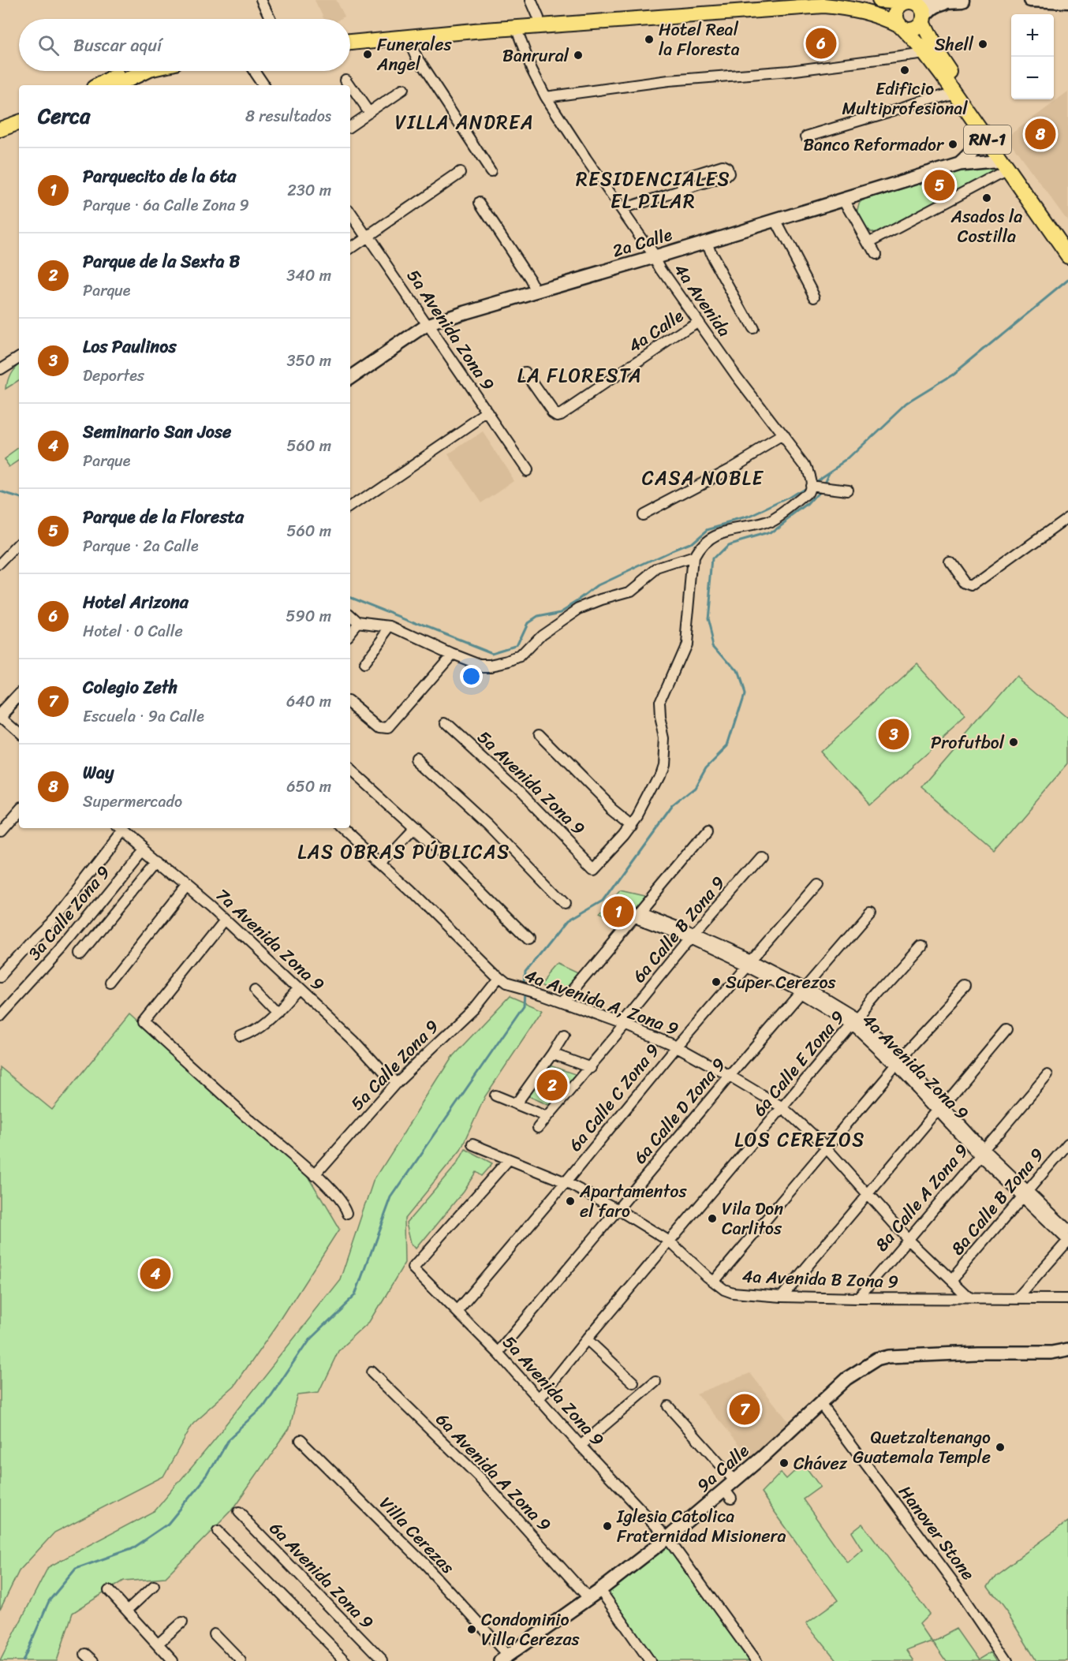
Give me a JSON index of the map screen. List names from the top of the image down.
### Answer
{
  "streets": {
    "main road": ["RN-1"],
    "street": [
      "2a Calle",
      "4a Avenida",
      "5a Avenida Zona 9",
      "4a Calle",
      "3a Calle Zona 9",
      "6a Calle B Zona 9",
      "7a Avenida Zona 9",
      "4a Avenida A, Zona 9",
      "6a Calle E Zona 9",
      "5a Calle Zona 9",
      "4a Avenida Zona 9",
      "6a Calle C Zona 9",
      "6a Calle D Zona 9",
      "8a Calle A Zona 9",
      "8a Calle B Zona 9",
      "4a Avenida B Zona 9",
      "9a Calle",
      "6a Avenida A Zona 9",
      "Hanover Stone",
      "Villa Cerezas",
      "6a Avenida Zona 9"
    ]
  },
  "crossings": [
    ["RN-1", "2a Calle"],
    ["RN-1", "4a Avenida"],
    ["2a Calle", "4a Avenida"],
    ["2a Calle", "5a Avenida Zona 9"],
    ["4a Avenida", "4a Calle"],
    ["5a Avenida Zona 9", "6a Calle E Zona 9"],
    ["5a Avenida Zona 9", "6a Calle C Zona 9"],
    ["5a Avenida Zona 9", "6a Calle D Zona 9"],
    ["5a Avenida Zona 9", "4a Avenida B Zona 9"],
    ["5a Avenida Zona 9", "9a Calle"],
    ["3a Calle Zona 9", "7a Avenida Zona 9"],
    ["6a Calle B Zona 9", "4a Avenida A, Zona 9"],
    ["6a Calle B Zona 9", "4a Avenida Zona 9"],
    ["7a Avenida Zona 9", "5a Calle Zona 9"],
    ["4a Avenida A, Zona 9", "6a Calle E Zona 9"],
    ["4a Avenida A, Zona 9", "5a Calle Zona 9"],
    ["4a Avenida A, Zona 9", "6a Calle C Zona 9"],
    ["4a Avenida A, Zona 9", "6a Calle D Zona 9"],
    ["4a Avenida A, Zona 9", "8a Calle A Zona 9"],
    ["4a Avenida A, Zona 9", "8a Calle B Zona 9"],
    ["4a Avenida A, Zona 9", "4a Avenida B Zona 9"],
    ["6a Calle E Zona 9", "4a Avenida Zona 9"],
    ["6a Calle E Zona 9", "4a Avenida B Zona 9"],
    ["4a Avenida Zona 9", "6a Calle C Zona 9"],
    ["4a Avenida Zona 9", "6a Calle D Zona 9"],
    ["4a Avenida Zona 9", "8a Calle A Zona 9"],
    ["4a Avenida Zona 9", "8a Calle B Zona 9"],
    ["6a Calle C Zona 9", "4a Avenida B Zona 9"],
    ["6a Calle D Zona 9", "4a Avenida B Zona 9"],
    ["8a Calle A Zona 9", "4a Avenida B Zona 9"],
    ["9a Calle", "6a Avenida A Zona 9"],
    ["9a Calle", "Hanover Stone"],
    ["9a Calle", "Villa Cerezas"]
  ],
  "districts": [
    "VILLA ANDREA",
    "RESIDENCIALES EL PILAR",
    "LA FLORESTA",
    "CASA NOBLE",
    "LAS OBRAS PÚBLICAS",
    "LOS CEREZOS"
  ],
  "places": [
    "Hotel Real la Floresta",
    "Shell",
    "Funerales Angel",
    "Banrural",
    "Edificio Multiprofesional",
    "Banco Reformador",
    "Asados la Costilla",
    "Profutbol",
    "Super Cerezos",
    "Apartamentos el faro",
    "Vila Don Carlitos",
    "Quetzaltenango Guatemala Temple",
    "Chávez",
    "Iglesia Catolica Fraternidad Misionera",
    "Condominio Villa Cerezas"
  ],
  "page": {
    "map_buttons": ["+", "−"],
    "search": "Buscar aquí",
    "pins": [
      "6",
      "8",
      "5",
      "3",
      "1",
      "2",
      "4",
      "7"
    ],
    "heading": ["Cerca", "8 resultados"],
    "list": [
      {
        "mark": "1",
        "name": "Parquecito de la 6ta",
        "note": "Parque · 6a Calle Zona 9",
        "value": "230 m"
      },
      {
        "mark": "2",
        "name": "Parque de la Sexta B",
        "note": "Parque",
        "value": "340 m"
      },
      {
        "mark": "3",
        "name": "Los Paulinos",
        "note": "Deportes",
        "value": "350 m"
      },
      {
        "mark": "4",
        "name": "Seminario San Jose",
        "note": "Parque",
        "value": "560 m"
      },
      {
        "mark": "5",
        "name": "Parque de la Floresta",
        "note": "Parque · 2a Calle",
        "value": "560 m"
      },
      {
        "mark": "6",
        "name": "Hotel Arizona",
        "note": "Hotel · 0 Calle",
        "value": "590 m"
      },
      {
        "mark": "7",
        "name": "Colegio Zeth",
        "note": "Escuela · 9a Calle",
        "value": "640 m"
      },
      {
        "mark": "8",
        "name": "Way",
        "note": "Supermercado",
        "value": "650 m"
      }
    ]
  }
}
